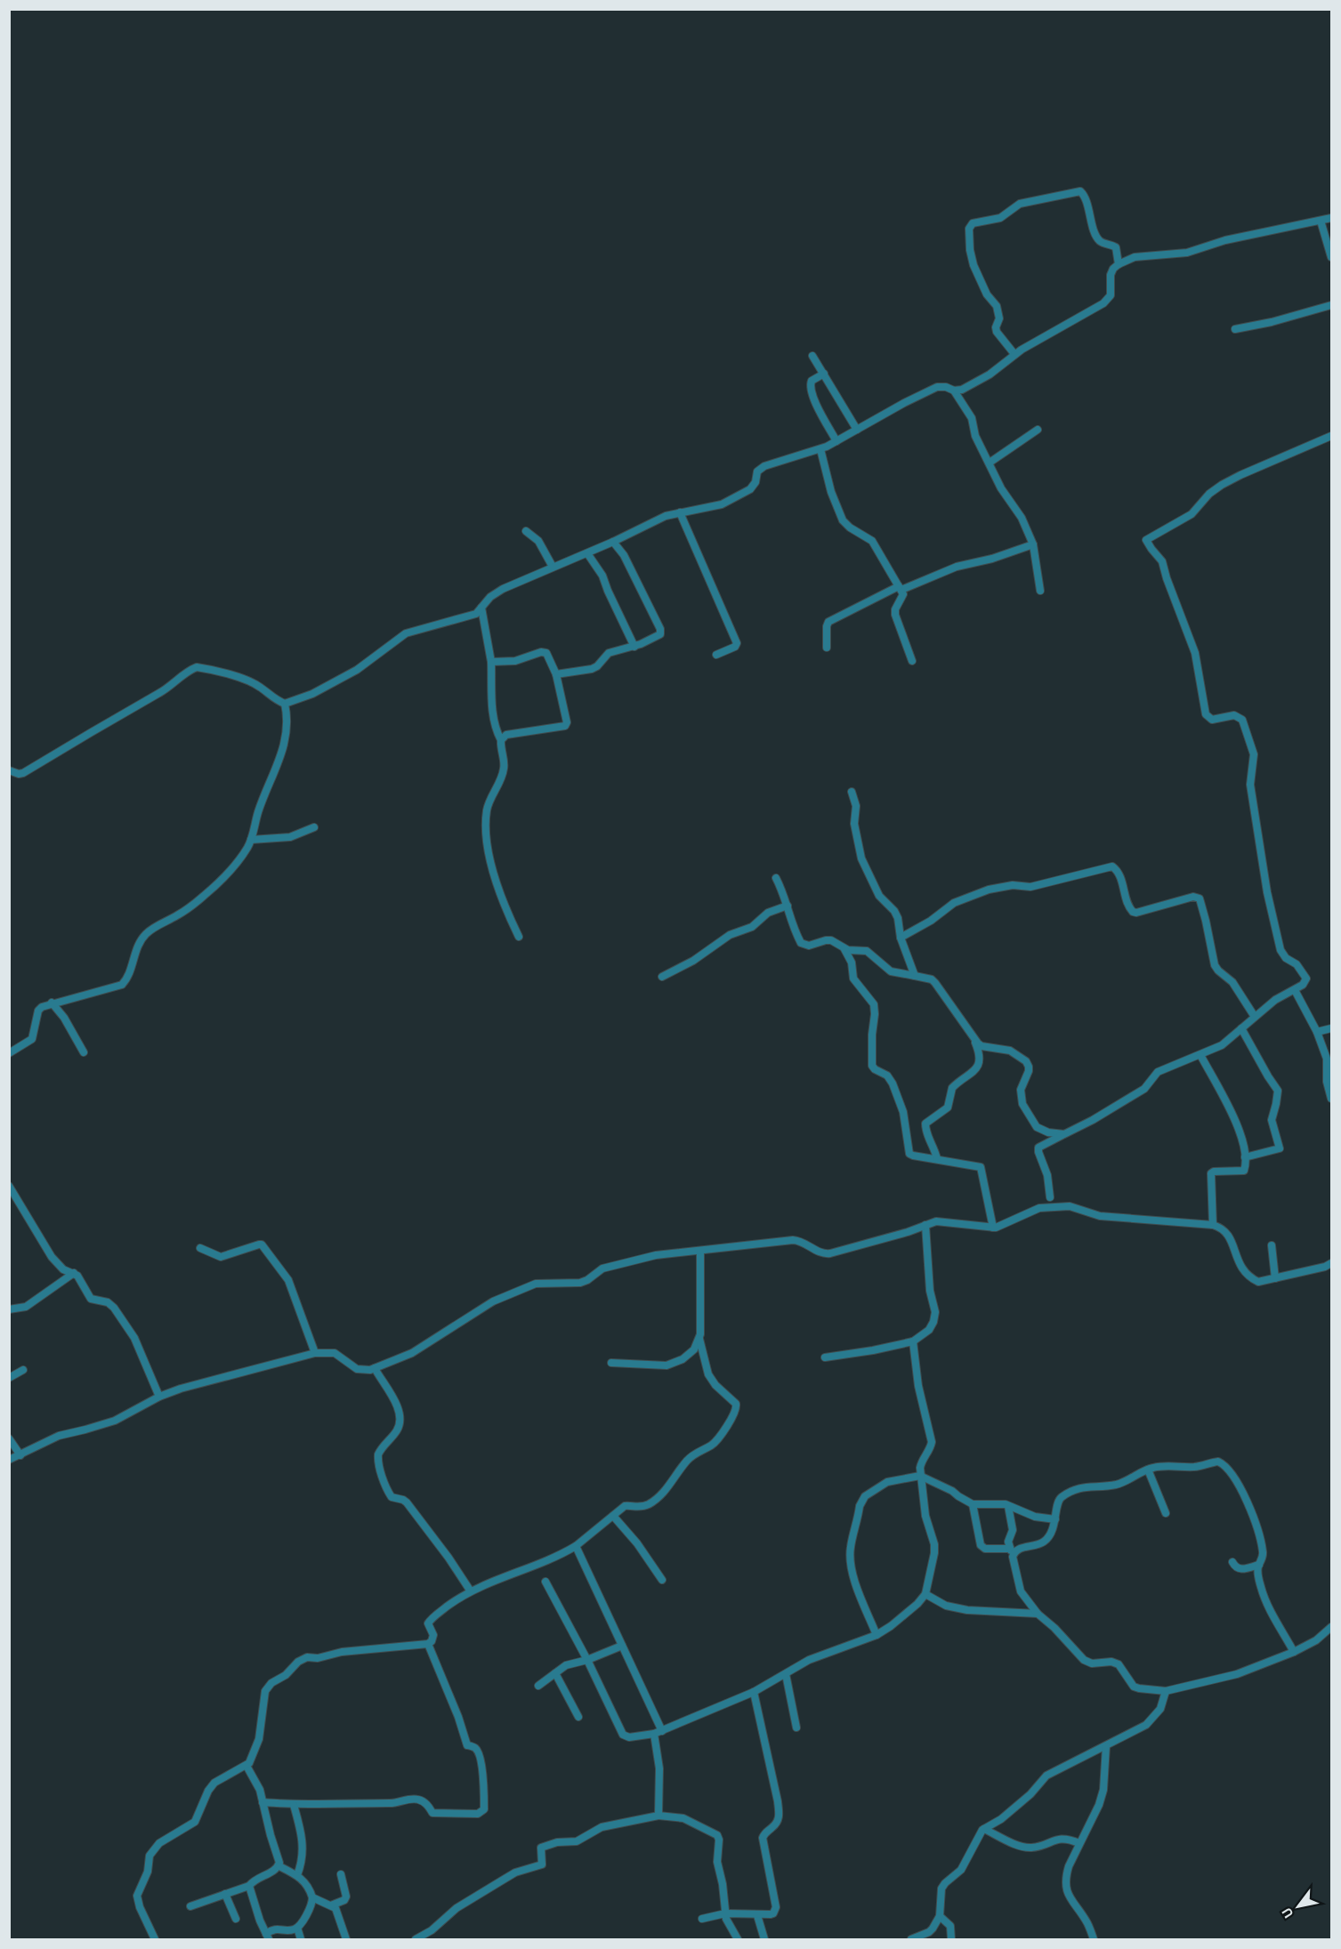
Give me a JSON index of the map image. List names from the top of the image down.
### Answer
{
  "north": "bottom left"
}
